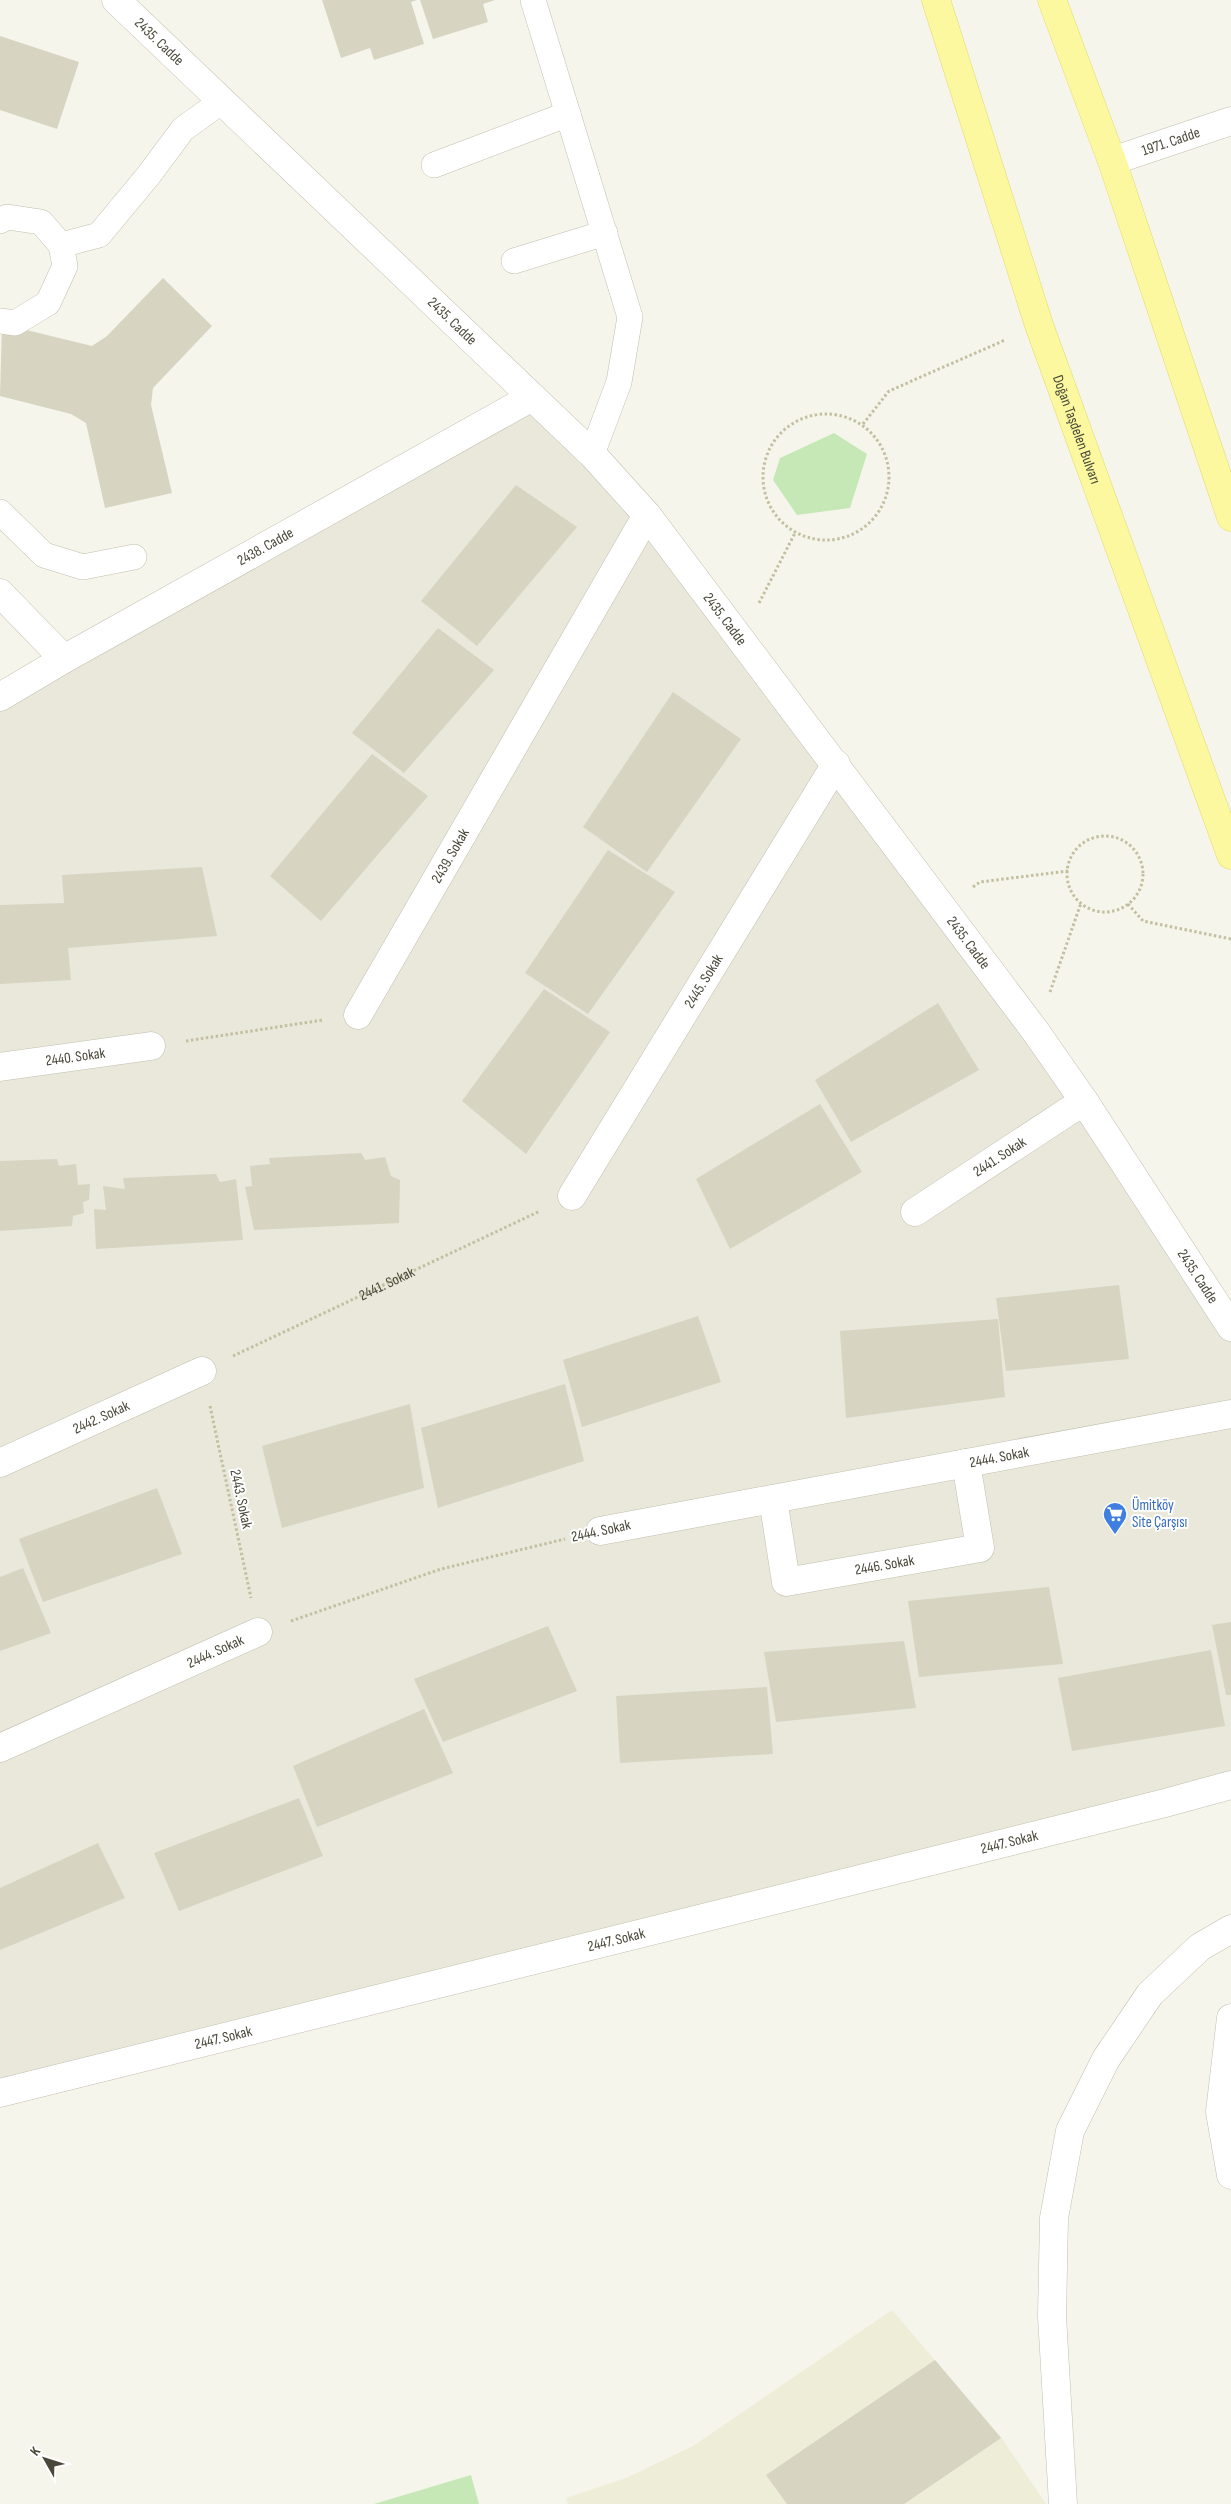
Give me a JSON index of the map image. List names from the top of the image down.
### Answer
{
  "streets": {
    "main road": ["Doğan Taşdelen Bulvarı"],
    "street": [
      "2435. Cadde",
      "1971. Cadde",
      "2438. Cadde",
      "2439. Sokak",
      "2445. Sokak",
      "2440. Sokak",
      "2441. Sokak",
      "2442. Sokak",
      "2444. Sokak",
      "2446. Sokak",
      "2447. Sokak"
    ],
    "path": ["2443. Sokak"]
  },
  "crossings": [
    ["2435. Cadde", "2438. Cadde"],
    ["2435. Cadde", "2439. Sokak"],
    ["2435. Cadde", "2445. Sokak"],
    ["2435. Cadde", "2441. Sokak"],
    ["2445. Sokak", "2441. Sokak"],
    ["2441. Sokak", "2442. Sokak"],
    ["2441. Sokak", "2443. Sokak"],
    ["2442. Sokak", "2443. Sokak"],
    ["2444. Sokak", "2443. Sokak"],
    ["2444. Sokak", "2446. Sokak"]
  ],
  "places": {
    "supermarket": ["Ümitköy Site Çarşısı"]
  },
  "north": "top left"
}
